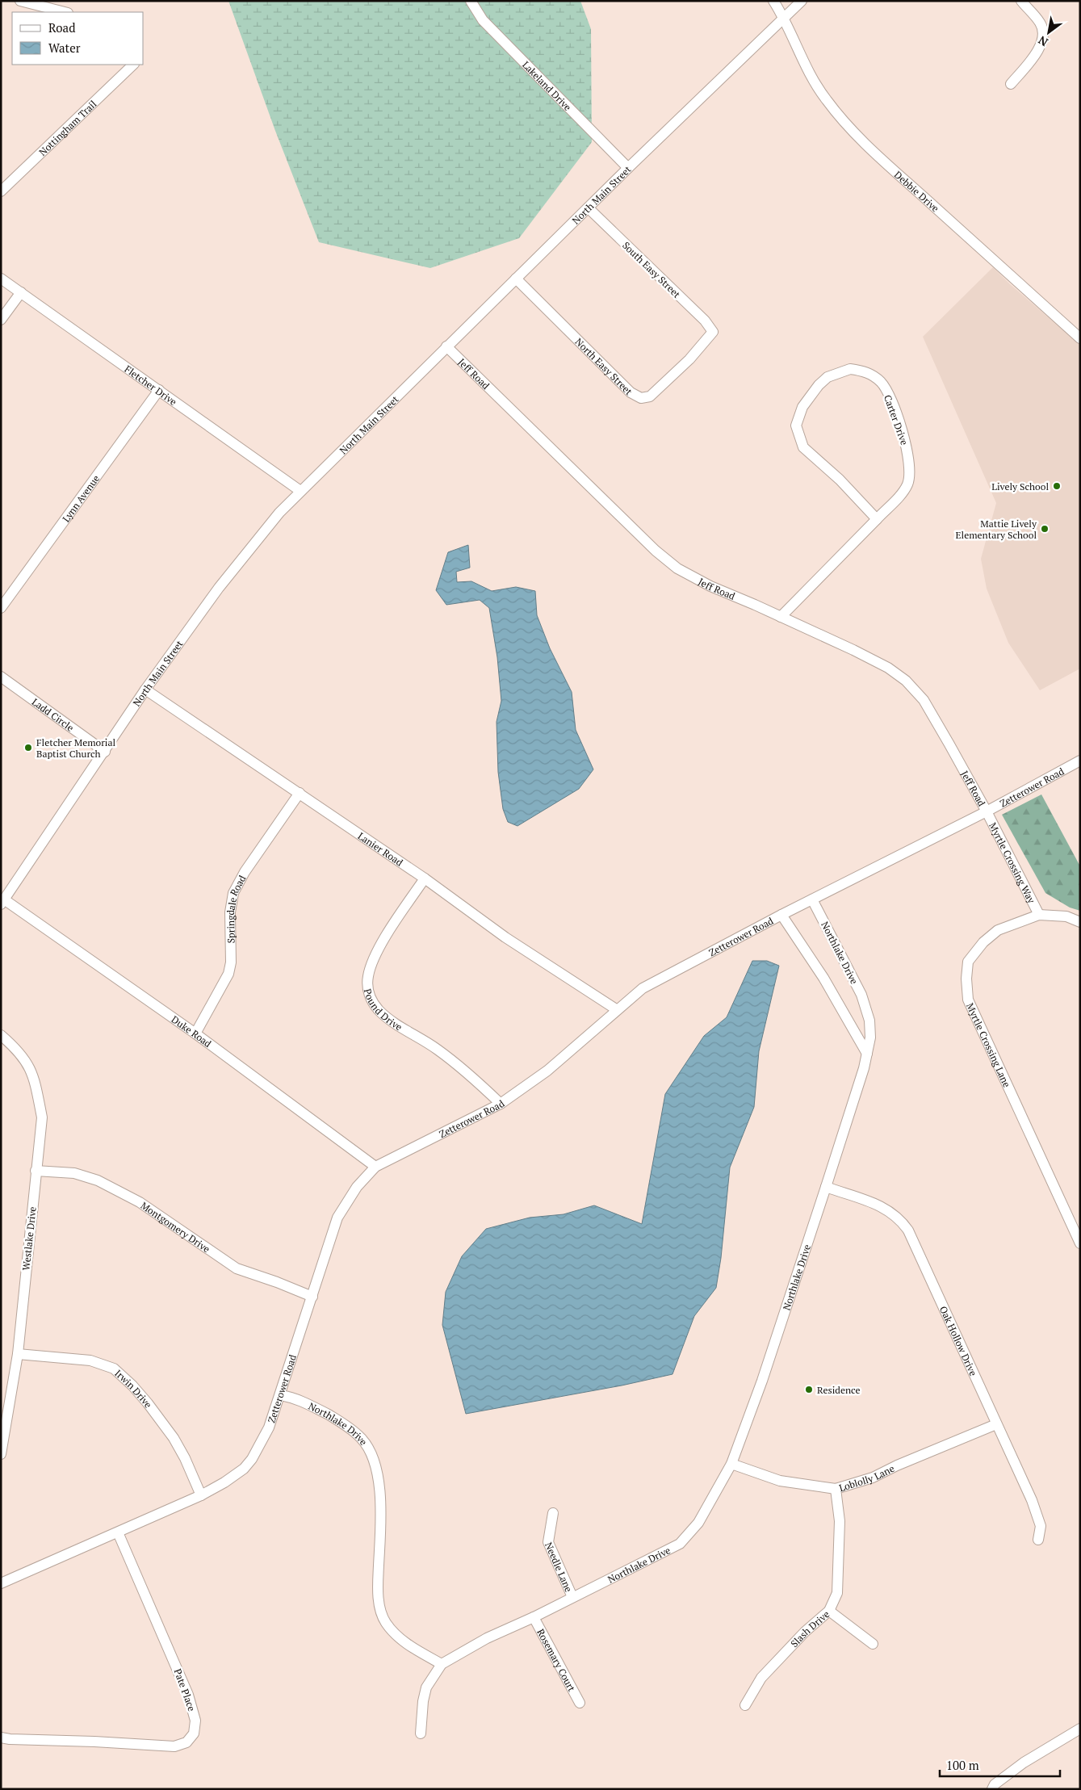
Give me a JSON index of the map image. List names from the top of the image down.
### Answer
{
  "streets": {
    "street": [
      "Lakeland Drive",
      "Nottingham Trail",
      "Debbie Drive",
      "North Main Street",
      "South Easy Street",
      "North Easy Street",
      "Jeff Road",
      "Fletcher Drive",
      "Carter Drive",
      "Lynn Avenue",
      "Ladd Circle",
      "Zetterower Road",
      "Lanier Road",
      "Myrtle Crossing Way",
      "Springdale Road",
      "Northlake Drive",
      "Pound Drive",
      "Duke Road",
      "Myrtle Crossing Lane",
      "Montgomery Drive",
      "Westlake Drive",
      "Oak Hollow Drive",
      "Irwin Drive",
      "Loblolly Lane",
      "Needle Lane",
      "Slash Drive",
      "Rosemary Court",
      "Pate Place"
    ]
  },
  "crossings": [
    ["Lakeland Drive", "North Main Street"],
    ["Debbie Drive", "North Main Street"],
    ["North Main Street", "South Easy Street"],
    ["North Main Street", "North Easy Street"],
    ["North Main Street", "Jeff Road"],
    ["North Main Street", "Fletcher Drive"],
    ["North Main Street", "Ladd Circle"],
    ["North Main Street", "Lanier Road"],
    ["North Main Street", "Duke Road"],
    ["South Easy Street", "North Easy Street"],
    ["Jeff Road", "Carter Drive"],
    ["Jeff Road", "Zetterower Road"],
    ["Jeff Road", "Myrtle Crossing Way"],
    ["Fletcher Drive", "Lynn Avenue"],
    ["Zetterower Road", "Lanier Road"],
    ["Zetterower Road", "Myrtle Crossing Way"],
    ["Zetterower Road", "Northlake Drive"],
    ["Zetterower Road", "Pound Drive"],
    ["Zetterower Road", "Duke Road"],
    ["Zetterower Road", "Montgomery Drive"],
    ["Zetterower Road", "Irwin Drive"],
    ["Zetterower Road", "Pate Place"],
    ["Lanier Road", "Springdale Road"],
    ["Lanier Road", "Pound Drive"],
    ["Myrtle Crossing Way", "Myrtle Crossing Lane"],
    ["Springdale Road", "Duke Road"],
    ["Northlake Drive", "Oak Hollow Drive"],
    ["Northlake Drive", "Loblolly Lane"],
    ["Northlake Drive", "Needle Lane"],
    ["Northlake Drive", "Rosemary Court"],
    ["Montgomery Drive", "Westlake Drive"],
    ["Westlake Drive", "Irwin Drive"],
    ["Oak Hollow Drive", "Loblolly Lane"],
    ["Loblolly Lane", "Slash Drive"]
  ],
  "places": [
    "Lively School",
    "Mattie Lively Elementary School",
    "Fletcher Memorial Baptist Church",
    "Residence"
  ],
  "legend": ["Road", "Water"],
  "scale_bar": "100 m",
  "north": "bottom left"
}
